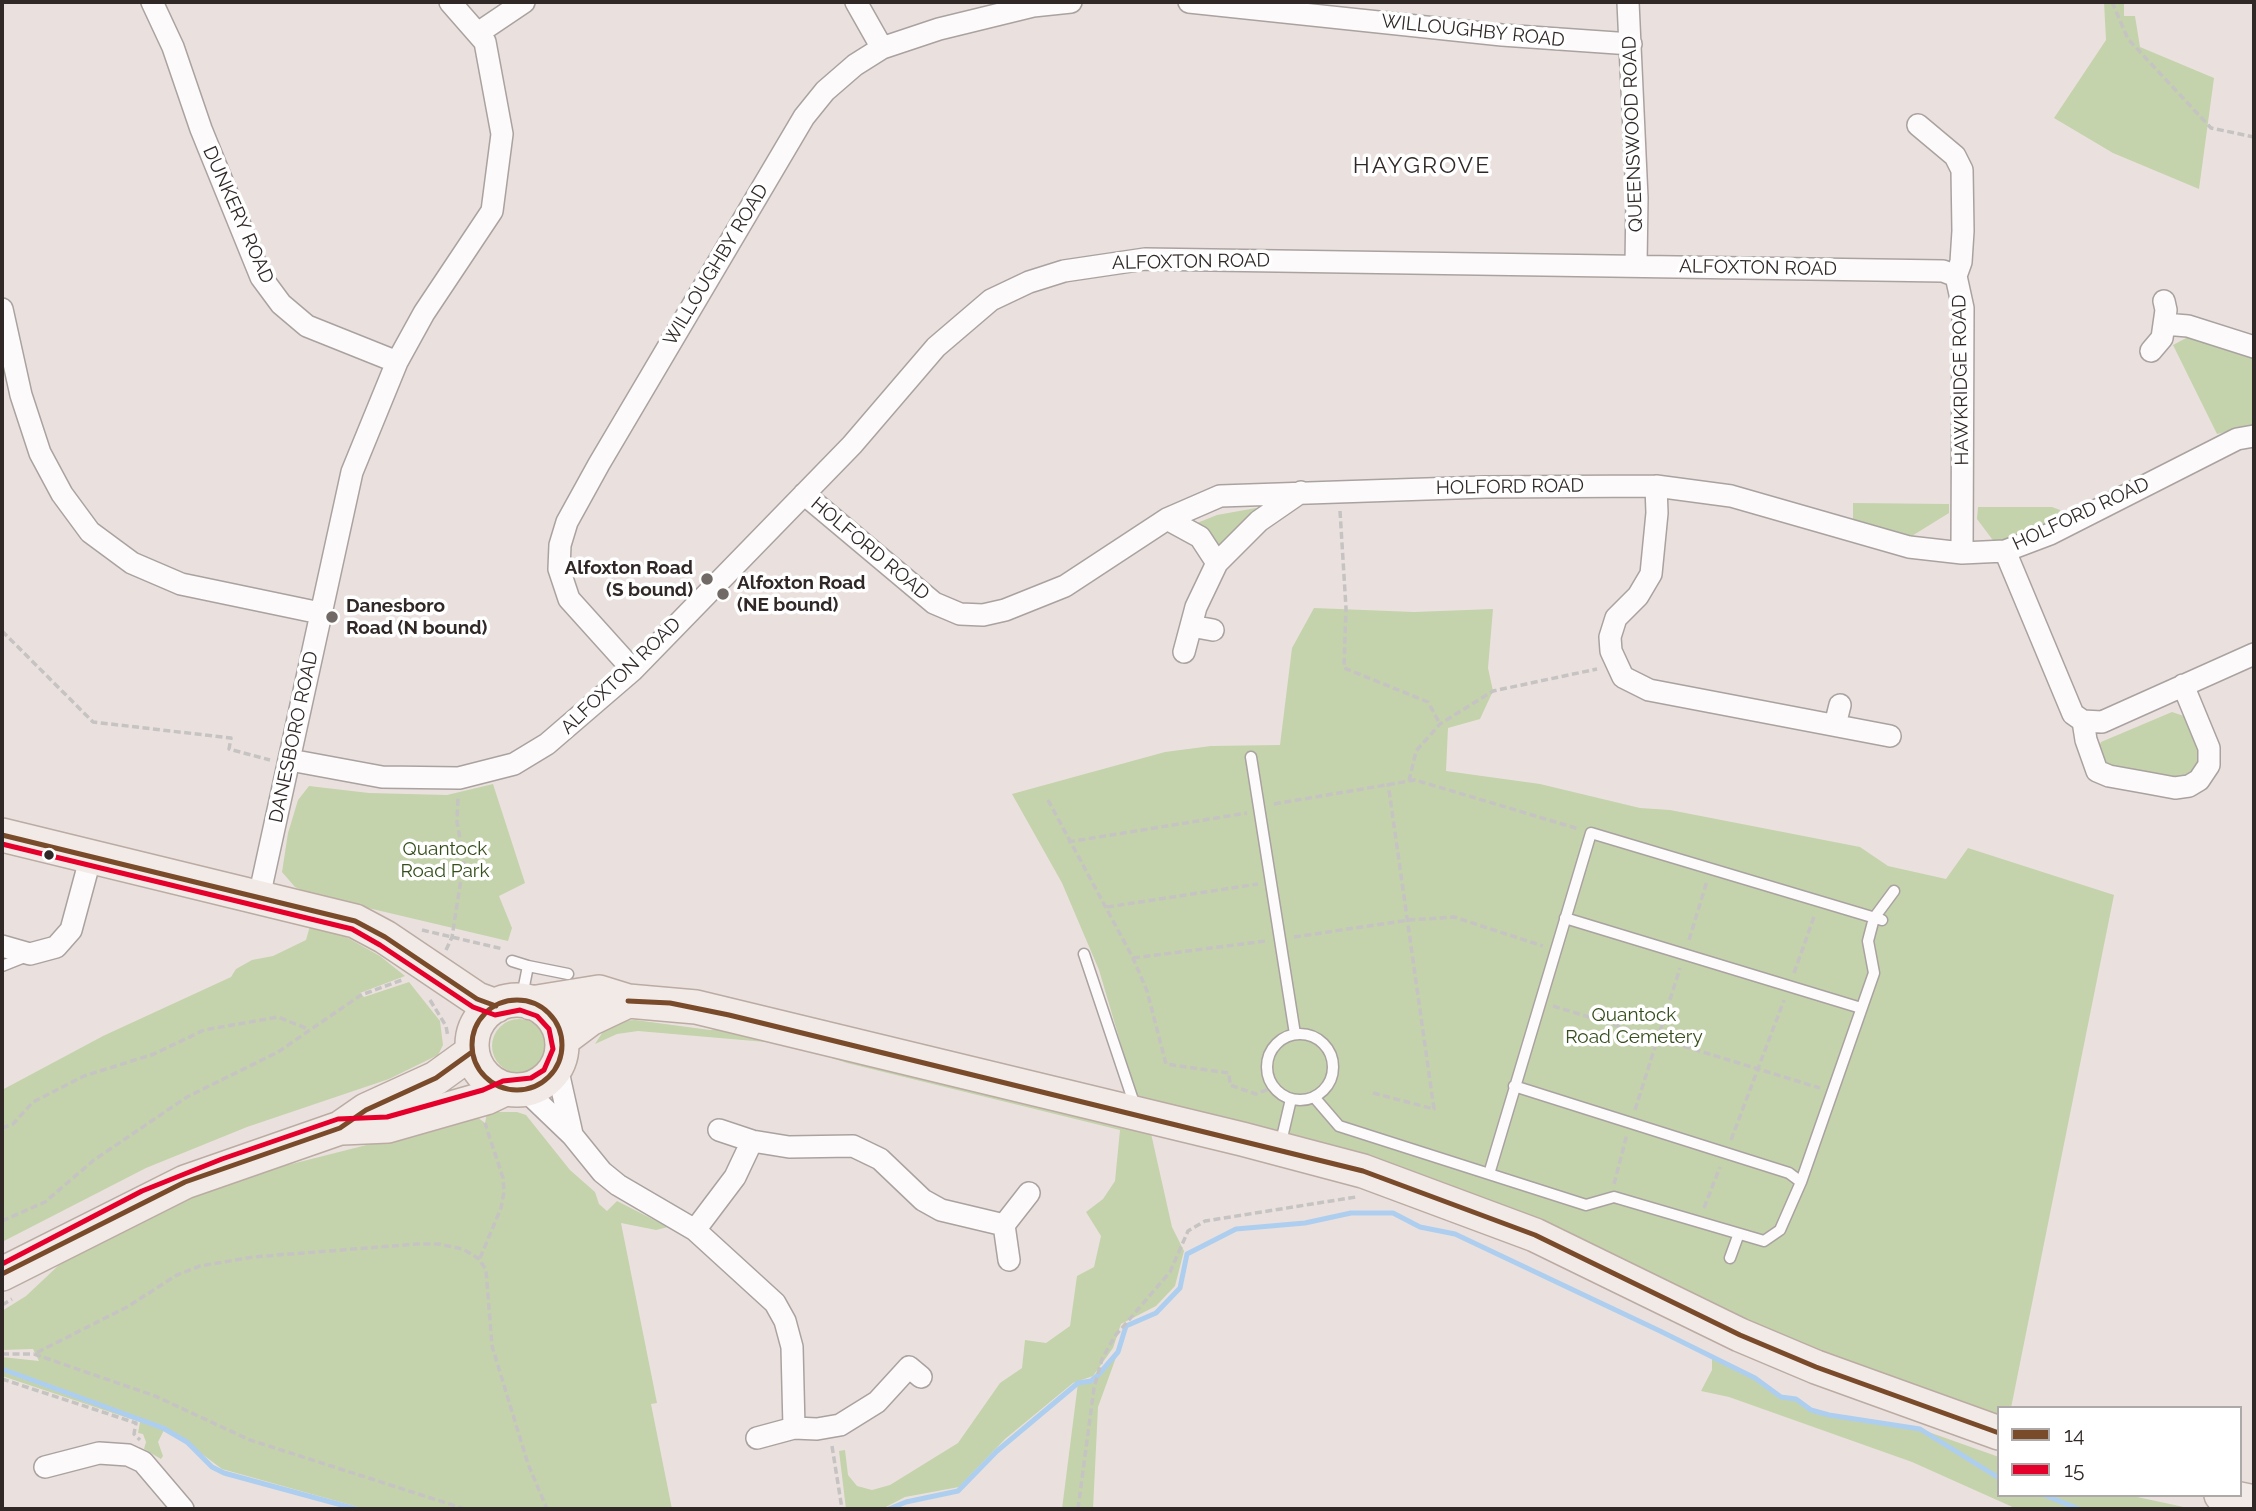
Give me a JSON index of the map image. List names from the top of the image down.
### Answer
{
  "streets": {
    "street": [
      "WILLOUGHBY ROAD",
      "QUEENSWOOD ROAD",
      "DUNKERY ROAD",
      "ALFOXTON ROAD",
      "HAWKRIDGE ROAD",
      "HOLFORD ROAD",
      "DANESBORO ROAD"
    ]
  },
  "crossings": [
    ["WILLOUGHBY ROAD", "QUEENSWOOD ROAD"],
    ["WILLOUGHBY ROAD", "ALFOXTON ROAD"],
    ["QUEENSWOOD ROAD", "ALFOXTON ROAD"],
    ["DUNKERY ROAD", "DANESBORO ROAD"],
    ["ALFOXTON ROAD", "HAWKRIDGE ROAD"],
    ["ALFOXTON ROAD", "HOLFORD ROAD"],
    ["ALFOXTON ROAD", "DANESBORO ROAD"],
    ["HAWKRIDGE ROAD", "HOLFORD ROAD"]
  ],
  "districts": ["HAYGROVE"],
  "parks": ["Quantock Road Park", "Quantock Road Cemetery"],
  "places": ["Alfoxton Road (S bound)", "Alfoxton Road (NE bound)", "Danesboro Road (N bound)"],
  "lines": ["transit line 14", "transit line 15"],
  "legend": ["14", "15"]
}
